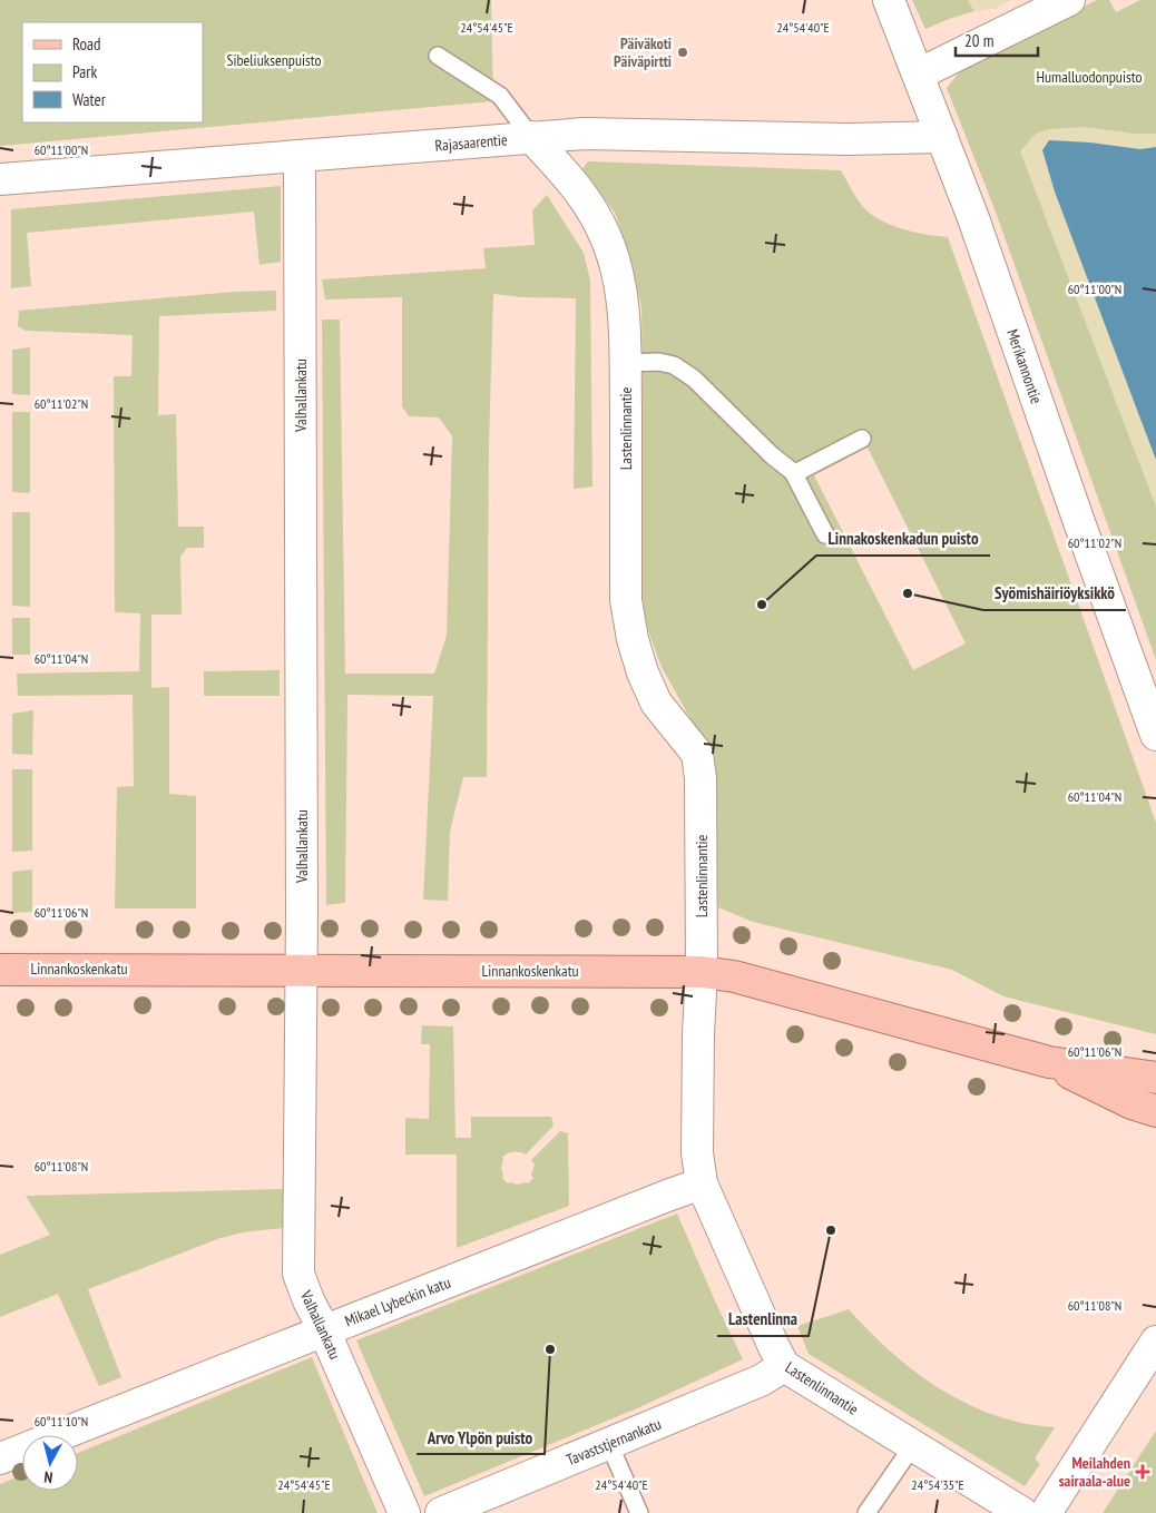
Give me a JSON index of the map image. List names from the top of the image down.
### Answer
{
  "streets": {
    "main road": ["Linnankoskenkatu"],
    "street": [
      "Rajasaarentie",
      "Merikannontie",
      "Valhallankatu",
      "Lastenlinnantie",
      "Mikael Lybeckin katu",
      "Tavaststjernankatu"
    ]
  },
  "crossings": [
    ["Rajasaarentie", "Merikannontie"],
    ["Rajasaarentie", "Valhallankatu"],
    ["Rajasaarentie", "Lastenlinnantie"],
    ["Valhallankatu", "Linnankoskenkatu"],
    ["Valhallankatu", "Mikael Lybeckin katu"],
    ["Lastenlinnantie", "Linnankoskenkatu"],
    ["Lastenlinnantie", "Mikael Lybeckin katu"],
    ["Lastenlinnantie", "Tavaststjernankatu"]
  ],
  "parks": ["Sibeliuksenpuisto", "Humalluodonpuisto"],
  "places": {
    "other": [
      "Päiväkoti Päiväpirtti",
      "Syömishäiriöyksikkö",
      "Linnakoskenkadun puisto",
      "Lastenlinna",
      "Arvo Ylpön puisto"
    ],
    "health": ["Meilahden sairaala-alue"]
  },
  "legend": ["Road", "Park", "Water"],
  "scale_bar": "20 m",
  "north": "bottom",
  "coordinates": [
    "24°54'45\"E",
    "24°54'40\"E",
    "60°11'00\"N",
    "60°11'02\"N",
    "60°11'04\"N",
    "60°11'06\"N",
    "60°11'08\"N",
    "60°11'10\"N",
    "24°54'35\"E"
  ]
}
